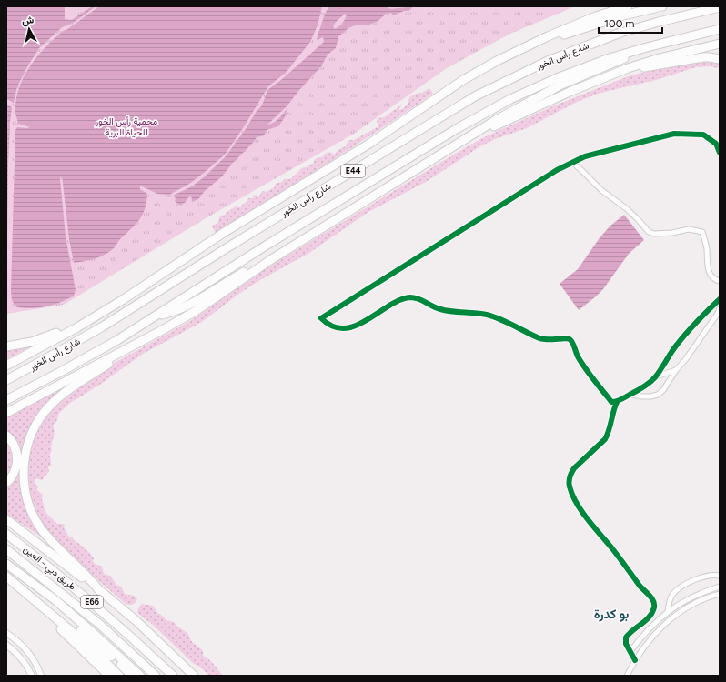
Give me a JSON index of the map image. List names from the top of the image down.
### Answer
{
  "streets": {
    "highway": [
      "شارع رأس الخور",
      "E44",
      "طريق دبي - العين",
      "E66"
    ]
  },
  "districts": ["بو كدرة"],
  "parks": ["محمية رأس الخور للحياة البرية"],
  "scale_bar": "100 m",
  "north": "top"
}
